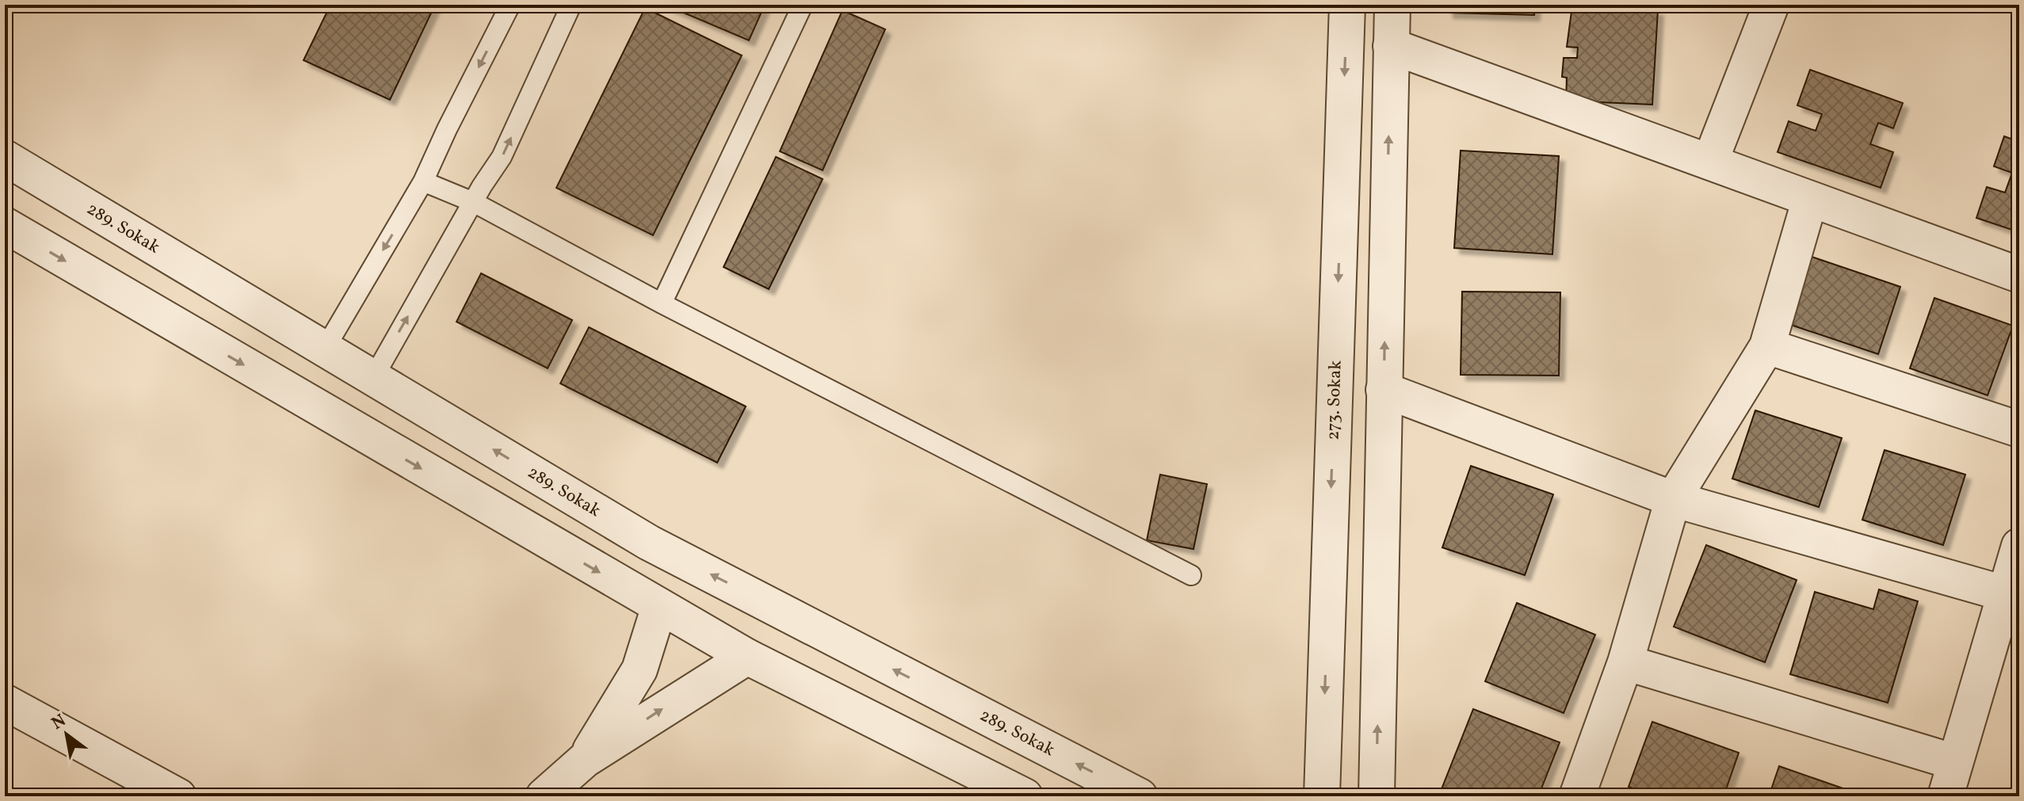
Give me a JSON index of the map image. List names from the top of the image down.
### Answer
{
  "streets": {
    "street": ["289. Sokak", "273. Sokak"]
  },
  "north": "top left"
}
